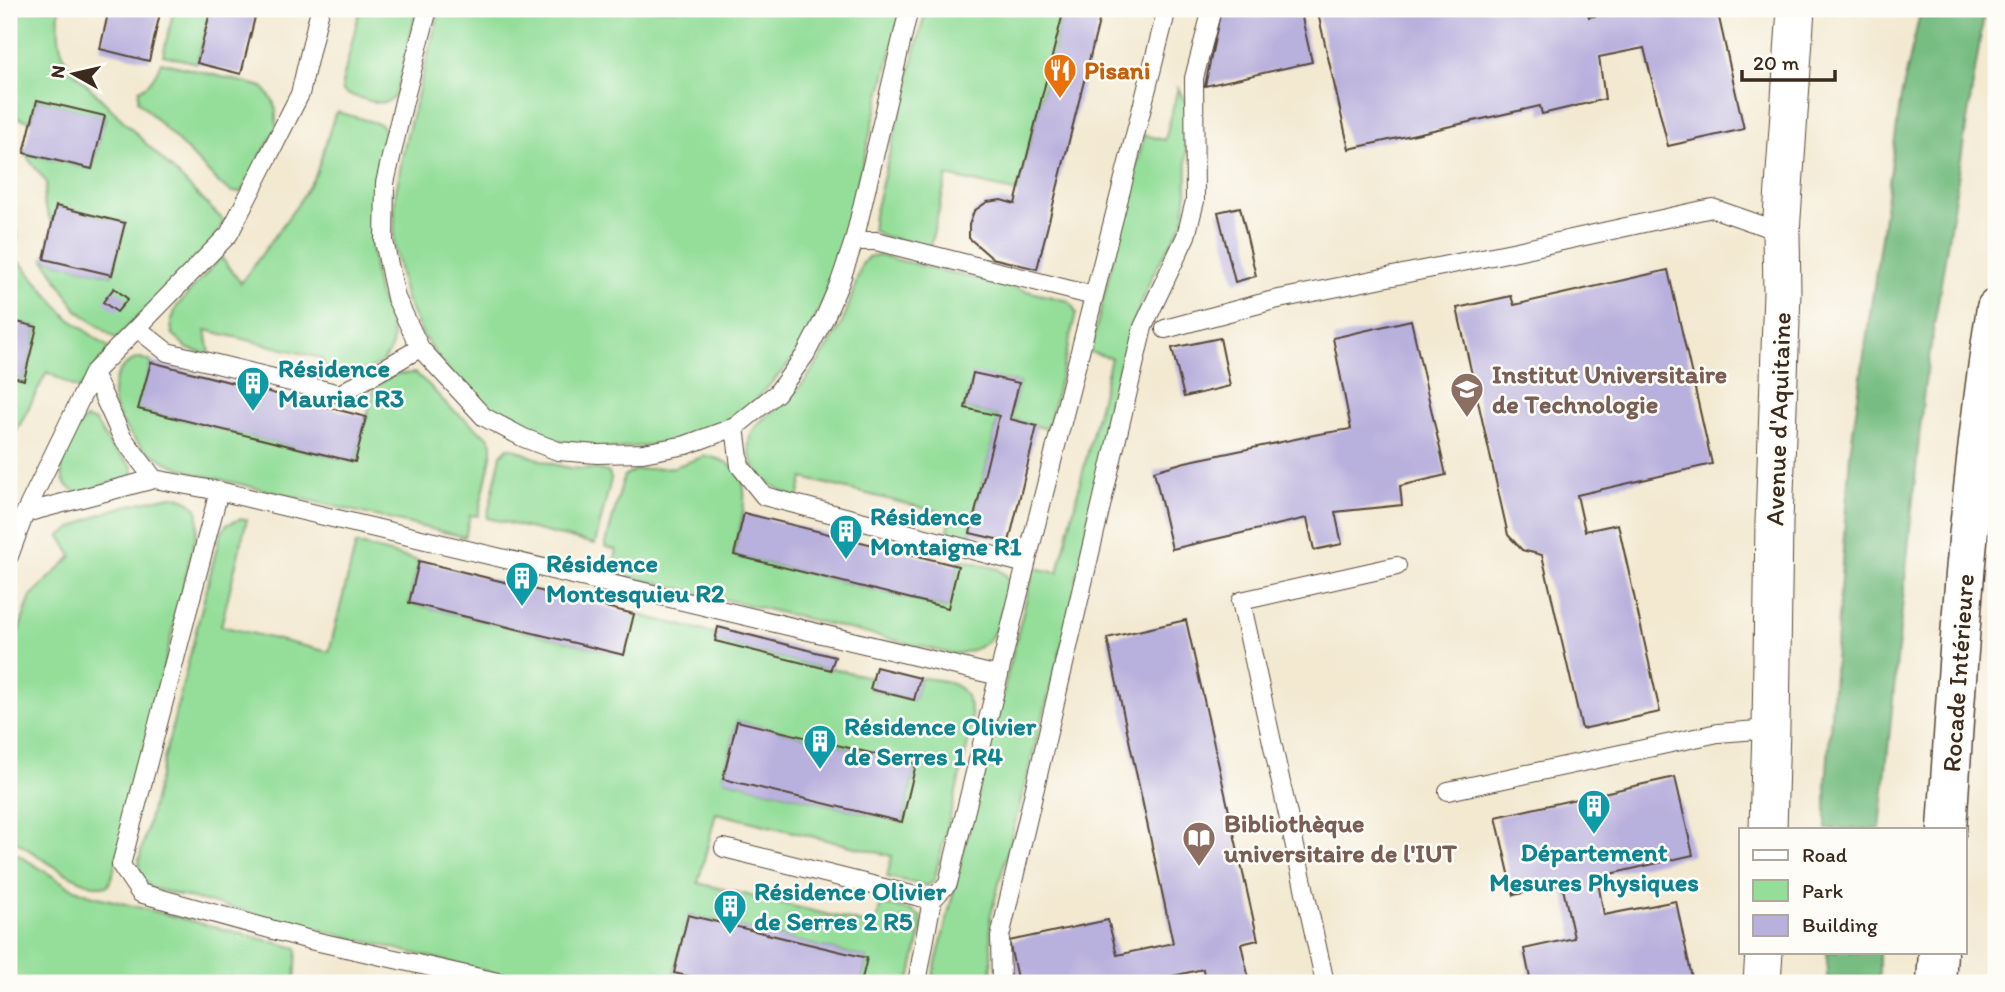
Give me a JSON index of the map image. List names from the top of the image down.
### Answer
{
  "streets": {
    "highway": ["Rocade Intérieure"],
    "street": ["Avenue d'Aquitaine"]
  },
  "places": {
    "restaurant": ["Pisani"],
    "building": [
      "Résidence Mauriac R3",
      "Résidence Montaigne R1",
      "Résidence Montesquieu R2",
      "Résidence Olivier de Serres 1 R4",
      "Département Mesures Physiques",
      "Résidence Olivier de Serres 2 R5"
    ],
    "school or university": ["Institut Universitaire de Technologie"],
    "library": ["Bibliothèque universitaire de l'IUT"]
  },
  "legend": ["Road", "Park", "Building"],
  "scale_bar": "20 m",
  "north": "left"
}
